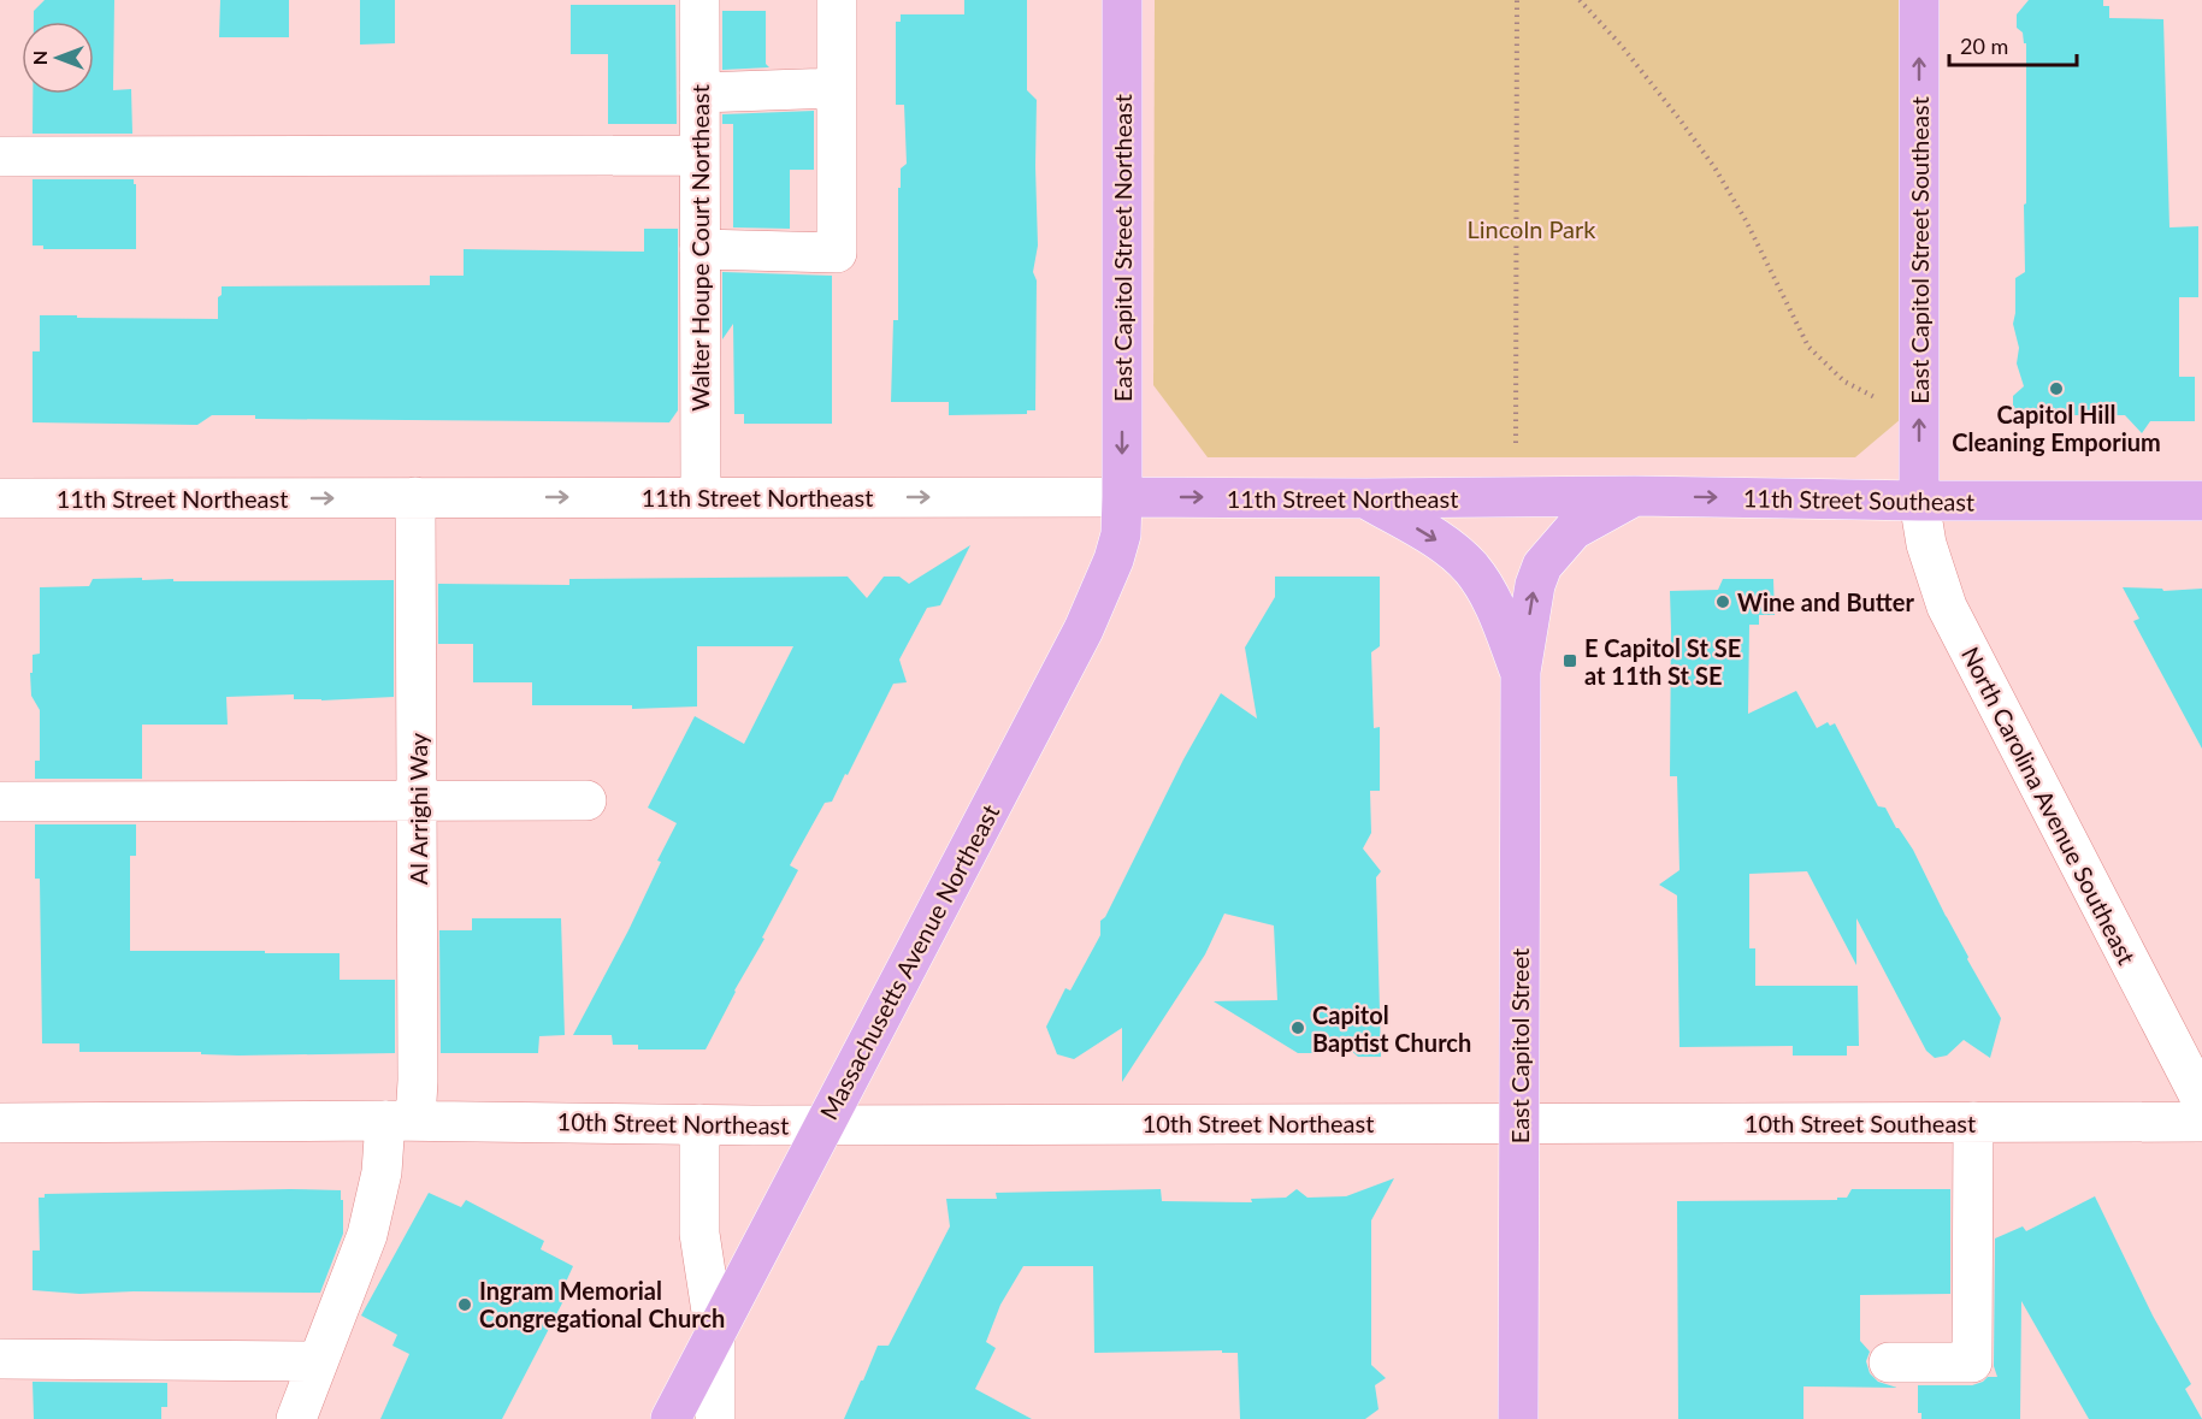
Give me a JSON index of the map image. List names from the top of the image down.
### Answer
{
  "streets": {
    "main road": [
      "East Capitol Street Northeast",
      "East Capitol Street Southeast",
      "11th Street Northeast",
      "11th Street Southeast",
      "Massachusetts Avenue Northeast",
      "East Capitol Street"
    ],
    "street": [
      "Walter Houpe Court Northeast",
      "North Carolina Avenue Southeast",
      "Al Arrighi Way",
      "10th Street Northeast",
      "10th Street Southeast"
    ]
  },
  "crossings": [
    ["Walter Houpe Court Northeast", "11th Street Northeast"],
    ["East Capitol Street Northeast", "11th Street Northeast"],
    ["East Capitol Street Northeast", "Massachusetts Avenue Northeast"],
    ["East Capitol Street Southeast", "11th Street Southeast"],
    ["East Capitol Street Southeast", "North Carolina Avenue Southeast"],
    ["11th Street Northeast", "11th Street Southeast"],
    ["11th Street Northeast", "Al Arrighi Way"],
    ["11th Street Northeast", "Massachusetts Avenue Northeast"],
    ["11th Street Southeast", "North Carolina Avenue Southeast"],
    ["Al Arrighi Way", "10th Street Northeast"],
    ["Massachusetts Avenue Northeast", "10th Street Northeast"],
    ["East Capitol Street", "10th Street Northeast"],
    ["East Capitol Street", "10th Street Southeast"],
    ["10th Street Northeast", "10th Street Southeast"]
  ],
  "one_way": ["East Capitol Street Northeast", "East Capitol Street Southeast", "11th Street Southeast"],
  "parks": ["Lincoln Park"],
  "places": {
    "other": [
      "Capitol Hill Cleaning Emporium",
      "Wine and Butter",
      "Capitol Baptist Church",
      "Ingram Memorial Congregational Church"
    ],
    "transit": ["E Capitol St SE at 11th St SE"]
  },
  "scale_bar": "20 m",
  "north": "left"
}
